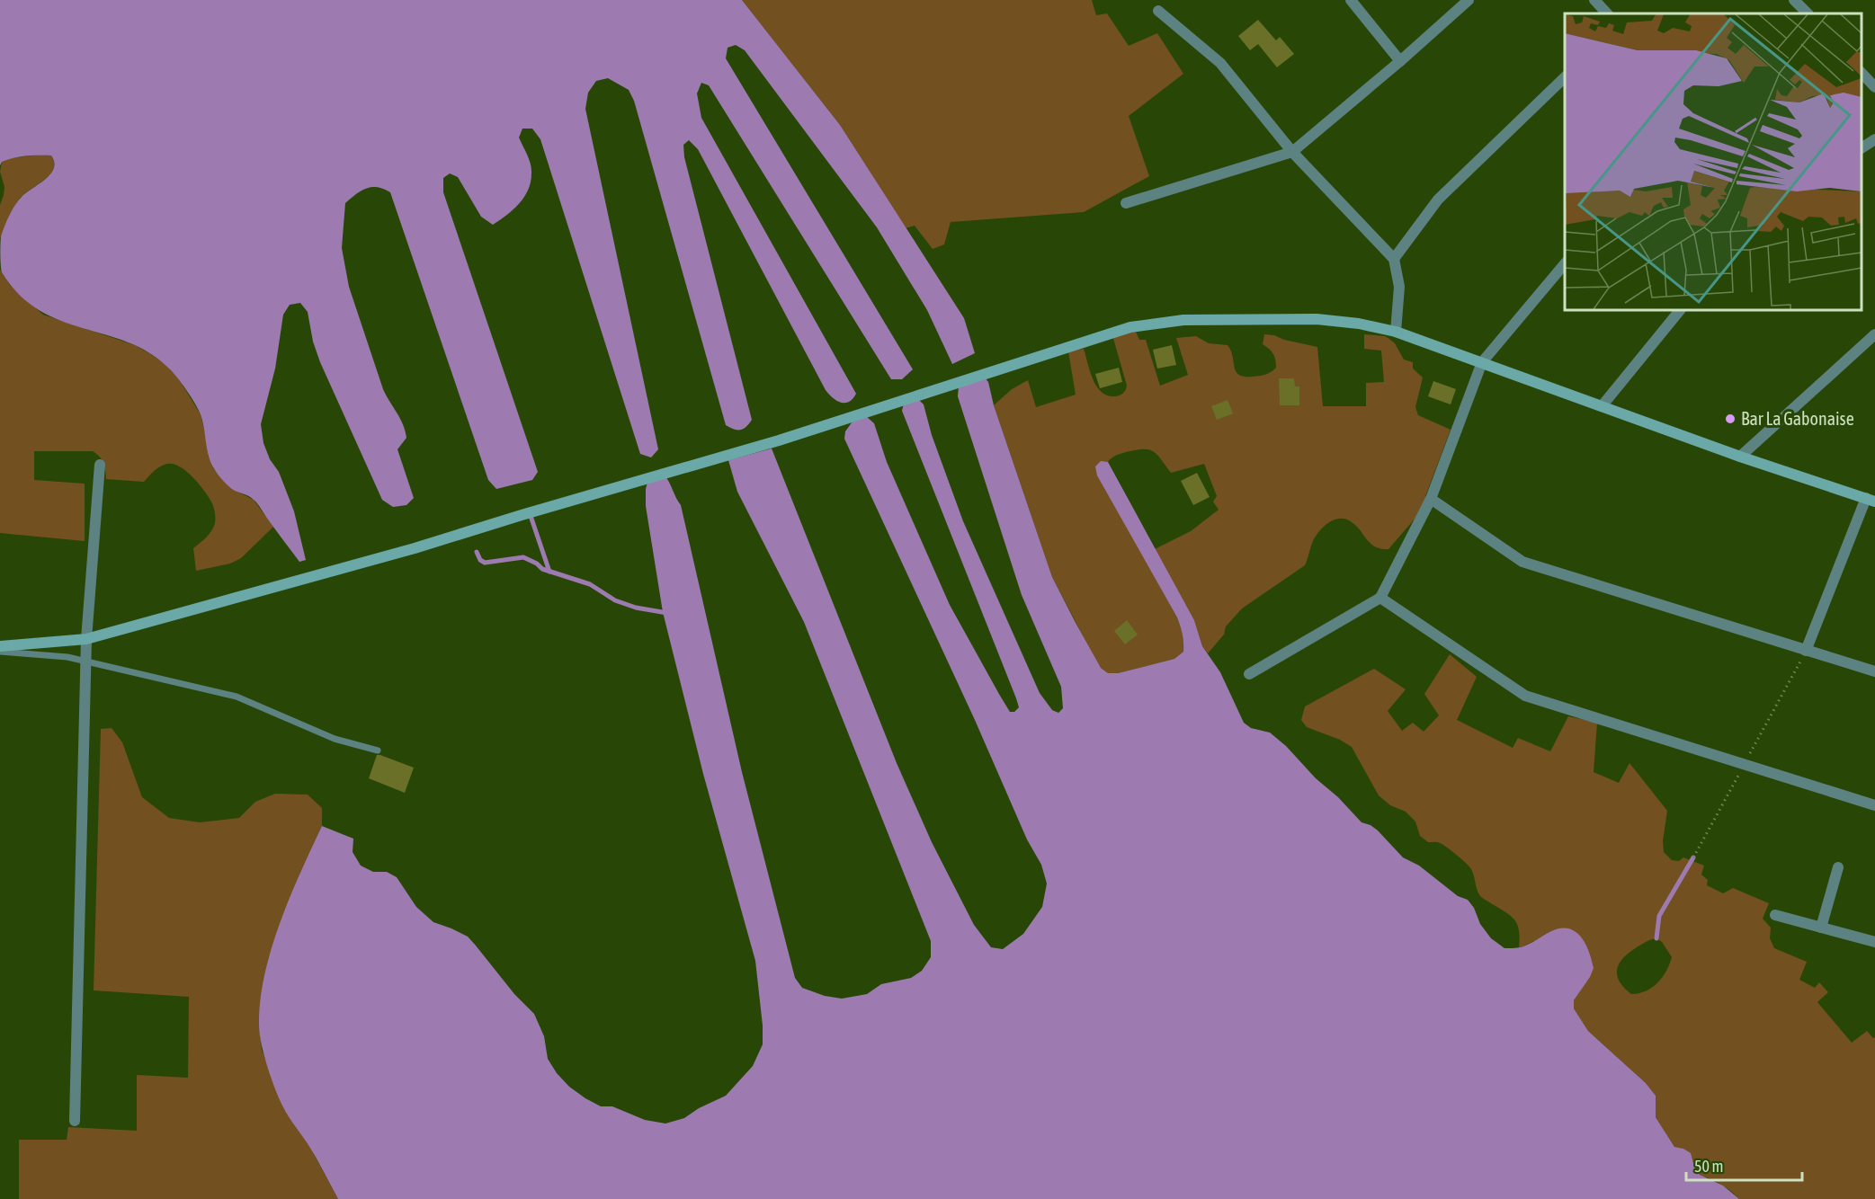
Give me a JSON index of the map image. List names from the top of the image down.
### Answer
{
  "places": ["Bar La Gabonaise"],
  "scale_bar": "50 m"
}
